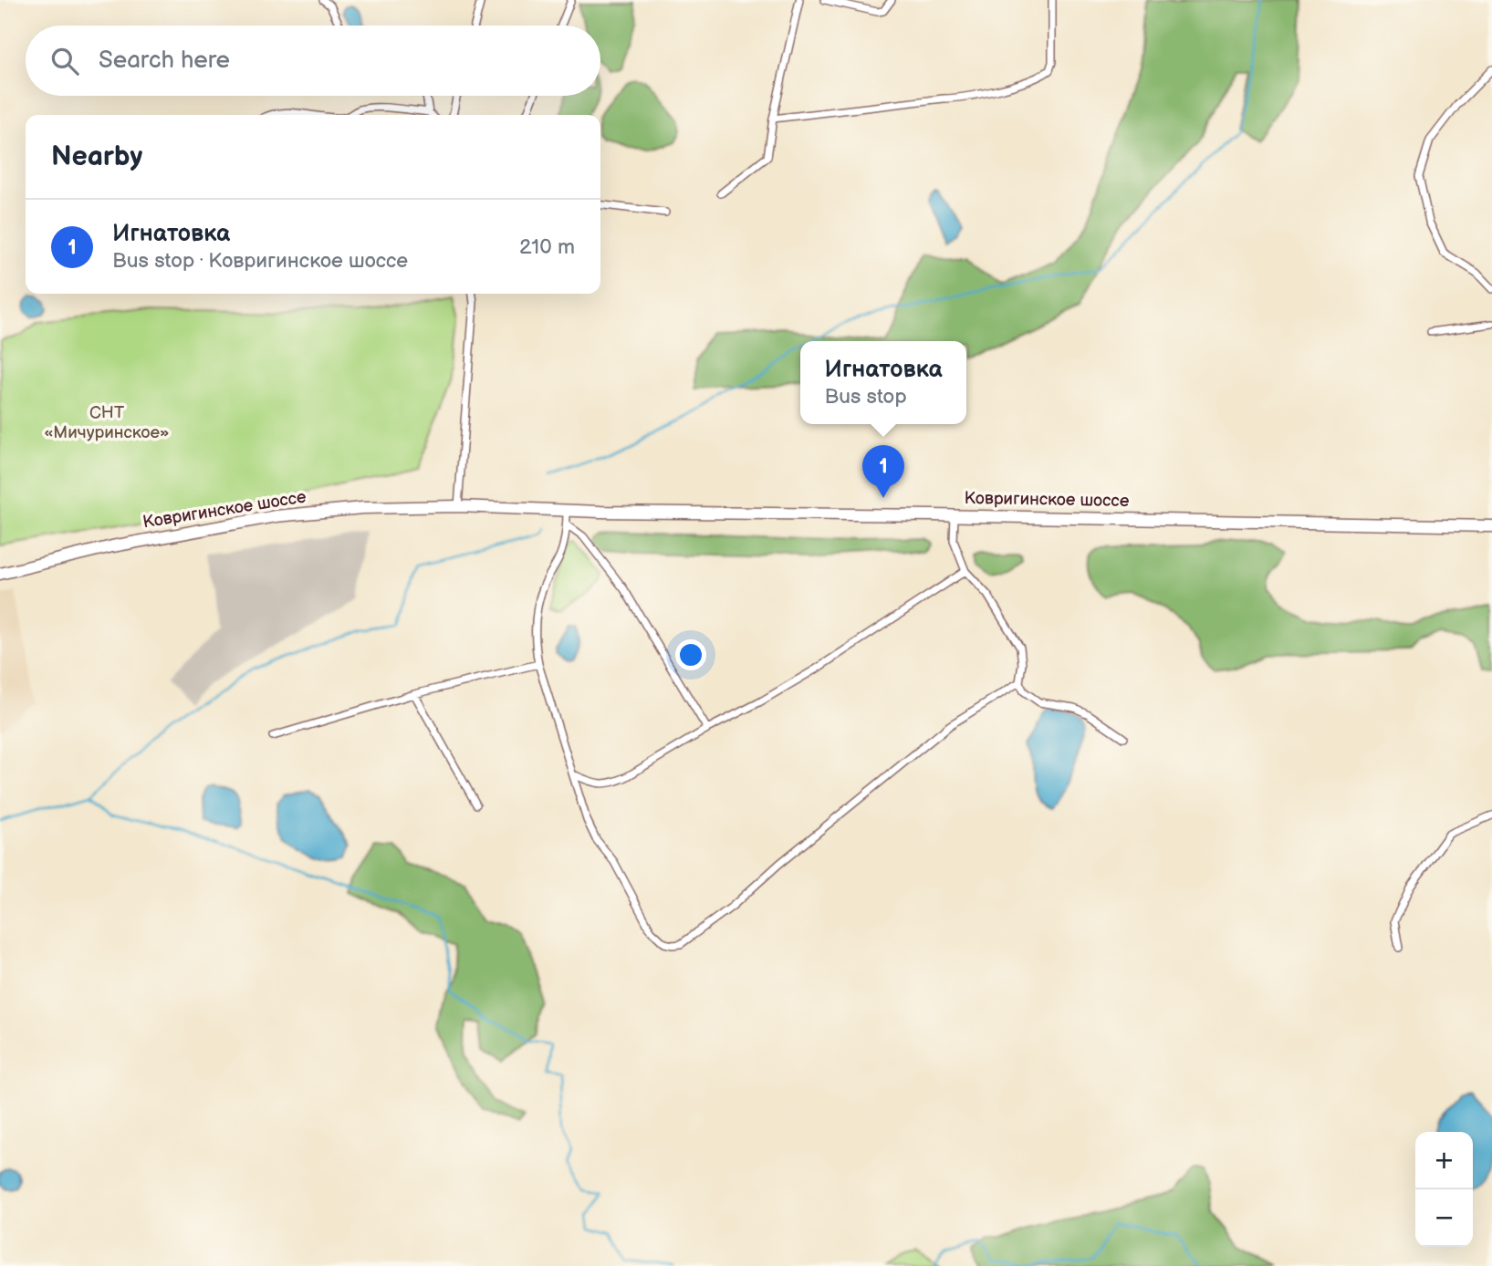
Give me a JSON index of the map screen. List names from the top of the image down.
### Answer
{
  "streets": {
    "main road": ["Ковригинское шоссе"]
  },
  "parks": ["СНТ «Мичуринское»"],
  "page": {
    "search": "Search here",
    "heading": "Nearby",
    "list": [
      {
        "mark": "1",
        "name": "Игнатовка",
        "note": "Bus stop · Ковригинское шоссе",
        "value": "210 m"
      }
    ],
    "popup": ["Игнатовка", "Bus stop"],
    "pins": "1",
    "map_buttons": ["+", "−"]
  }
}
